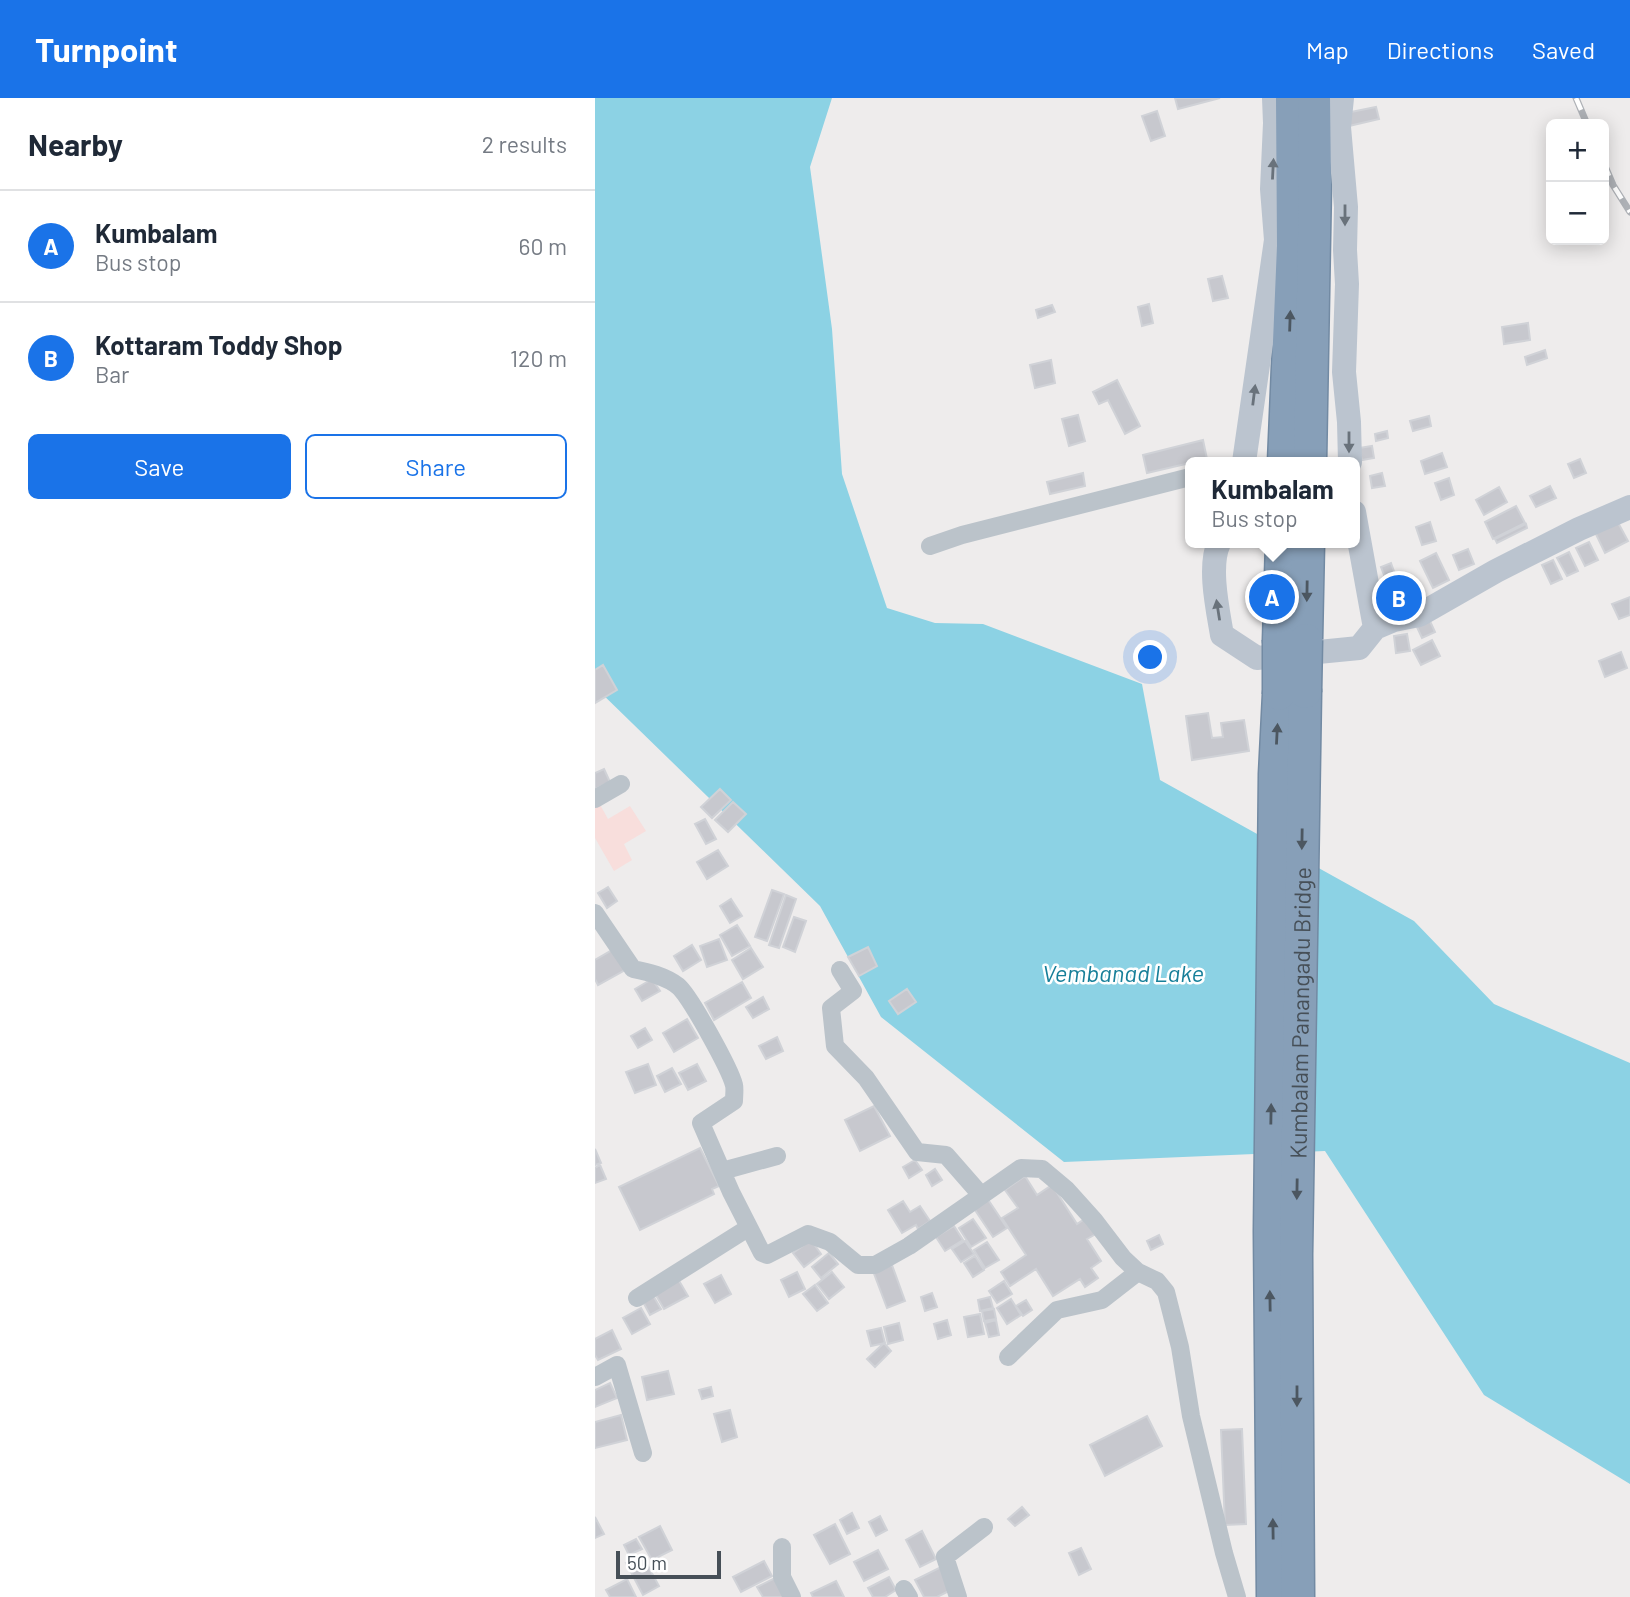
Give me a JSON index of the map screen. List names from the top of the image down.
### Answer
{
  "streets": {
    "highway": ["Kumbalam Panangadu Bridge"]
  },
  "water": ["Vembanad Lake"],
  "scale_bar": "50 m",
  "page": {
    "header": "Turnpoint",
    "nav": ["Map", "Directions", "Saved"],
    "heading": ["Nearby", "2 results"],
    "map_buttons": ["+", "−"],
    "list": [
      {
        "mark": "A",
        "name": "Kumbalam",
        "note": "Bus stop",
        "value": "60 m"
      },
      {
        "mark": "B",
        "name": "Kottaram Toddy Shop",
        "note": "Bar",
        "value": "120 m"
      }
    ],
    "buttons": ["Save", "Share"],
    "popup": ["Kumbalam", "Bus stop"],
    "pins": ["A", "B"],
    "scale": "50 m"
  }
}
